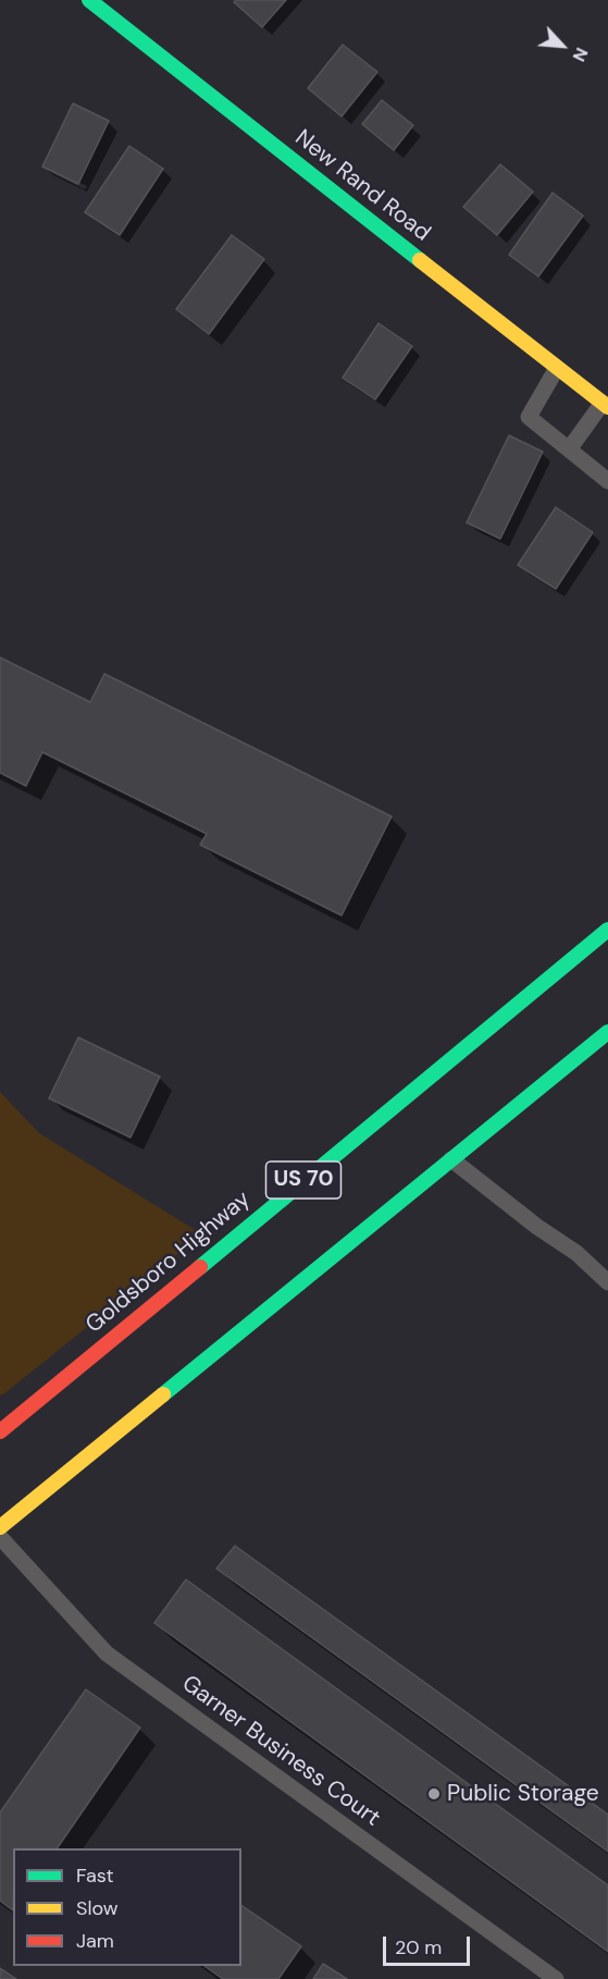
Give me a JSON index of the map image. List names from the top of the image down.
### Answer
{
  "streets": {
    "main road": ["New Rand Road", "US 70", "Goldsboro Highway"],
    "lane": ["Garner Business Court"]
  },
  "places": ["Public Storage"],
  "legend": ["Fast", "Slow", "Jam"],
  "scale_bar": "20 m",
  "north": "bottom right"
}
